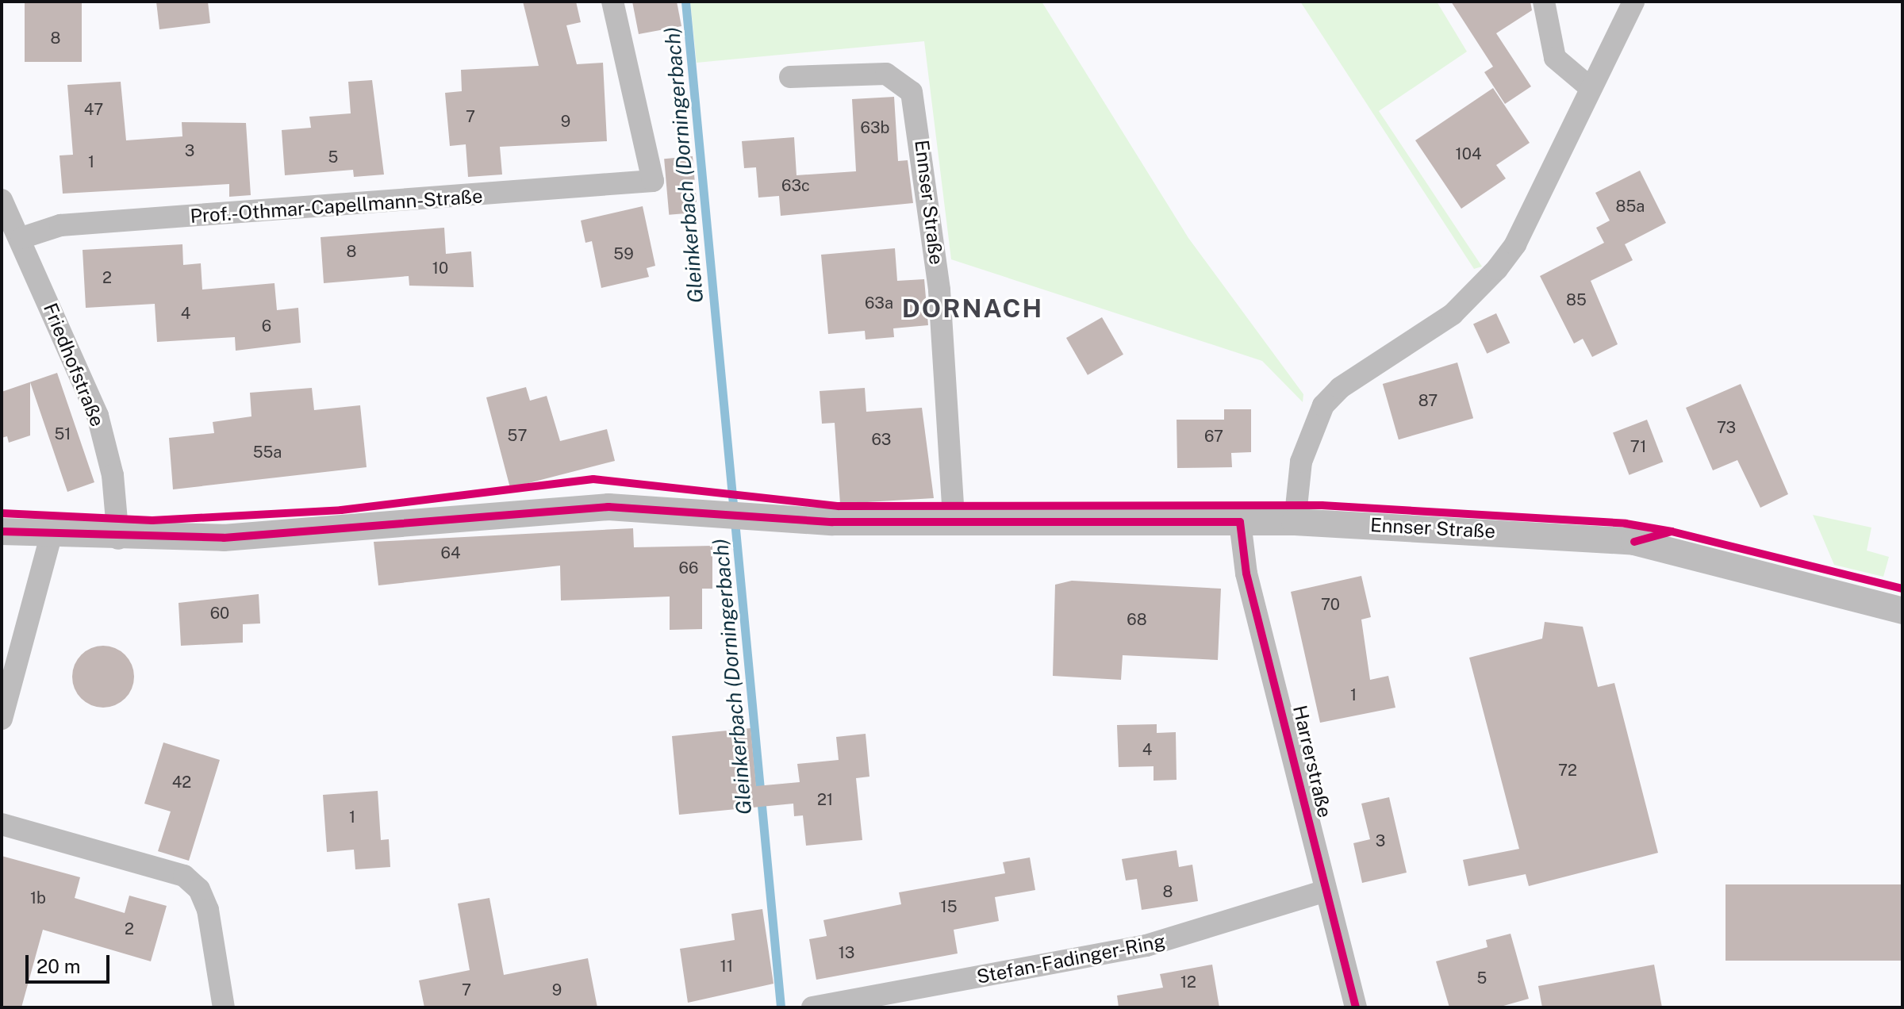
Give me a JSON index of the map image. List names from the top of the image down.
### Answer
{
  "streets": {
    "street": [
      "Ennser Straße",
      "Prof.-Othmar-Capellmann-Straße",
      "Friedhofstraße",
      "Harrerstraße",
      "Stefan-Fadinger-Ring"
    ]
  },
  "crossings": [
    ["Ennser Straße", "Friedhofstraße"],
    ["Ennser Straße", "Harrerstraße"],
    ["Prof.-Othmar-Capellmann-Straße", "Friedhofstraße"],
    ["Harrerstraße", "Stefan-Fadinger-Ring"]
  ],
  "districts": ["DORNACH"],
  "water": ["Gleinkerbach (Dorningerbach)"],
  "house_numbers": [
    "8",
    "47",
    "7",
    "9",
    "63b",
    "3",
    "104",
    "5",
    "1",
    "63c",
    "85a",
    "8",
    "59",
    "10",
    "2",
    "85",
    "63a",
    "4",
    "6",
    "87",
    "73",
    "51",
    "57",
    "67",
    "63",
    "71",
    "55a",
    "64",
    "66",
    "70",
    "60",
    "68",
    "1",
    "4",
    "72",
    "42",
    "21",
    "1",
    "3",
    "8",
    "1b",
    "15",
    "2",
    "13",
    "11",
    "5",
    "12",
    "7",
    "9"
  ],
  "scale_bar": "20 m"
}
